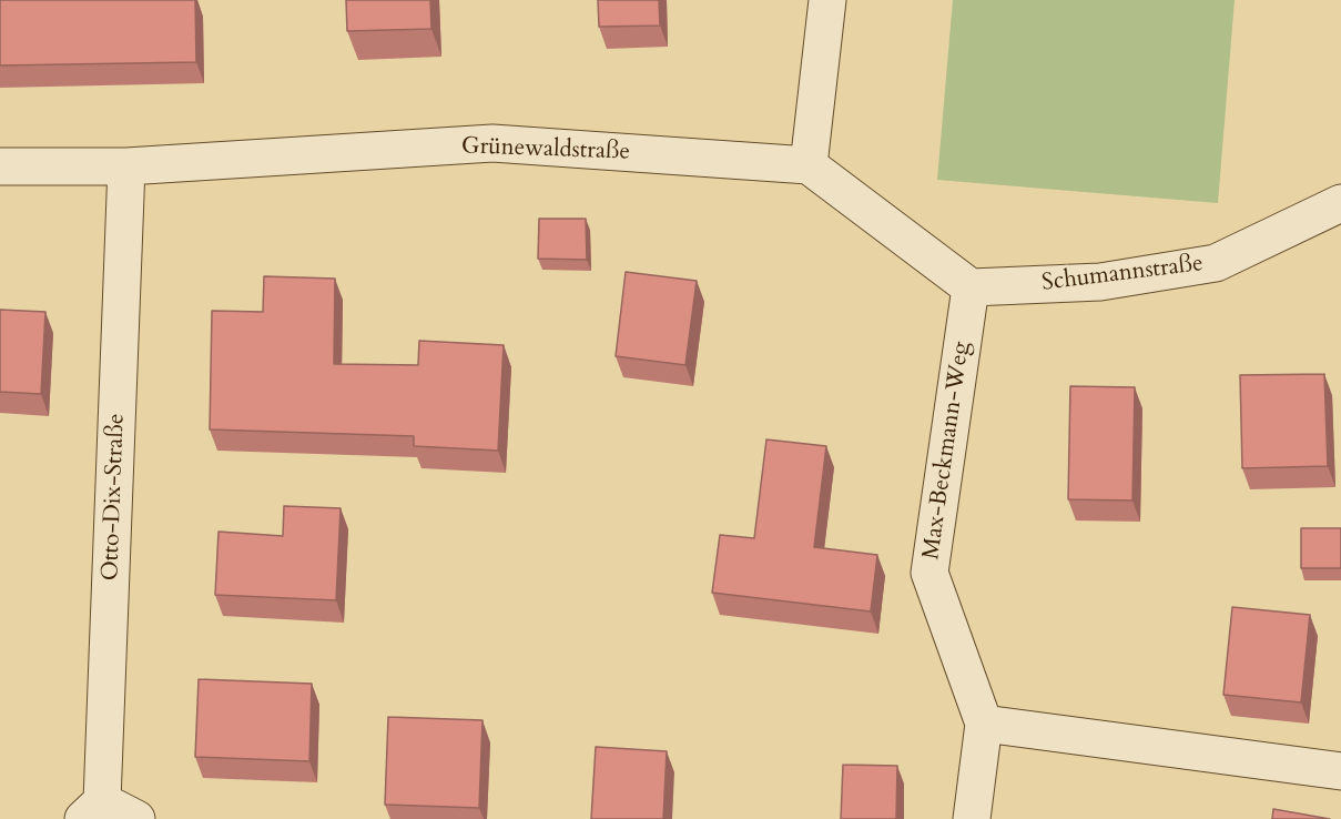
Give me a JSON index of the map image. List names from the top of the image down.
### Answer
{
  "streets": {
    "street": [
      "Grünewaldstraße",
      "Schumannstraße",
      "Max-Beckmann-Weg",
      "Otto-Dix-Straße"
    ]
  },
  "crossings": [
    ["Grünewaldstraße", "Otto-Dix-Straße"],
    ["Schumannstraße", "Max-Beckmann-Weg"]
  ]
}
